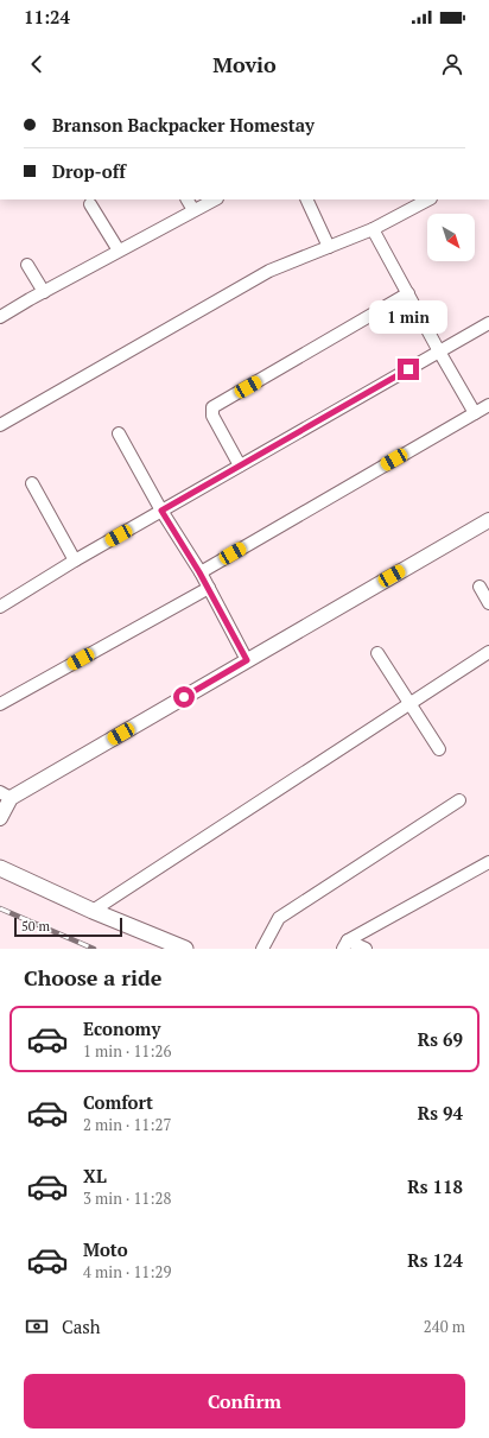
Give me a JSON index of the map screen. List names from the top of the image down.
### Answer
{
  "scale_bar": "50 m",
  "north": "bottom right",
  "page": {
    "status": "11:24",
    "header": "Movio",
    "banner": ["Branson Backpacker Homestay", "Drop-off"],
    "bubble": "1 min",
    "scale": "50 m",
    "heading": "Choose a ride",
    "list": [
      {
        "name": "Economy",
        "note": "1 min · 11:26",
        "value": "Rs 69"
      },
      {
        "name": "Comfort",
        "note": "2 min · 11:27",
        "value": "Rs 94"
      },
      {
        "name": "XL",
        "note": "3 min · 11:28",
        "value": "Rs 118"
      },
      {
        "name": "Moto",
        "note": "4 min · 11:29",
        "value": "Rs 124"
      }
    ],
    "pay": ["Cash", "240 m"],
    "buttons": "Confirm"
  }
}
